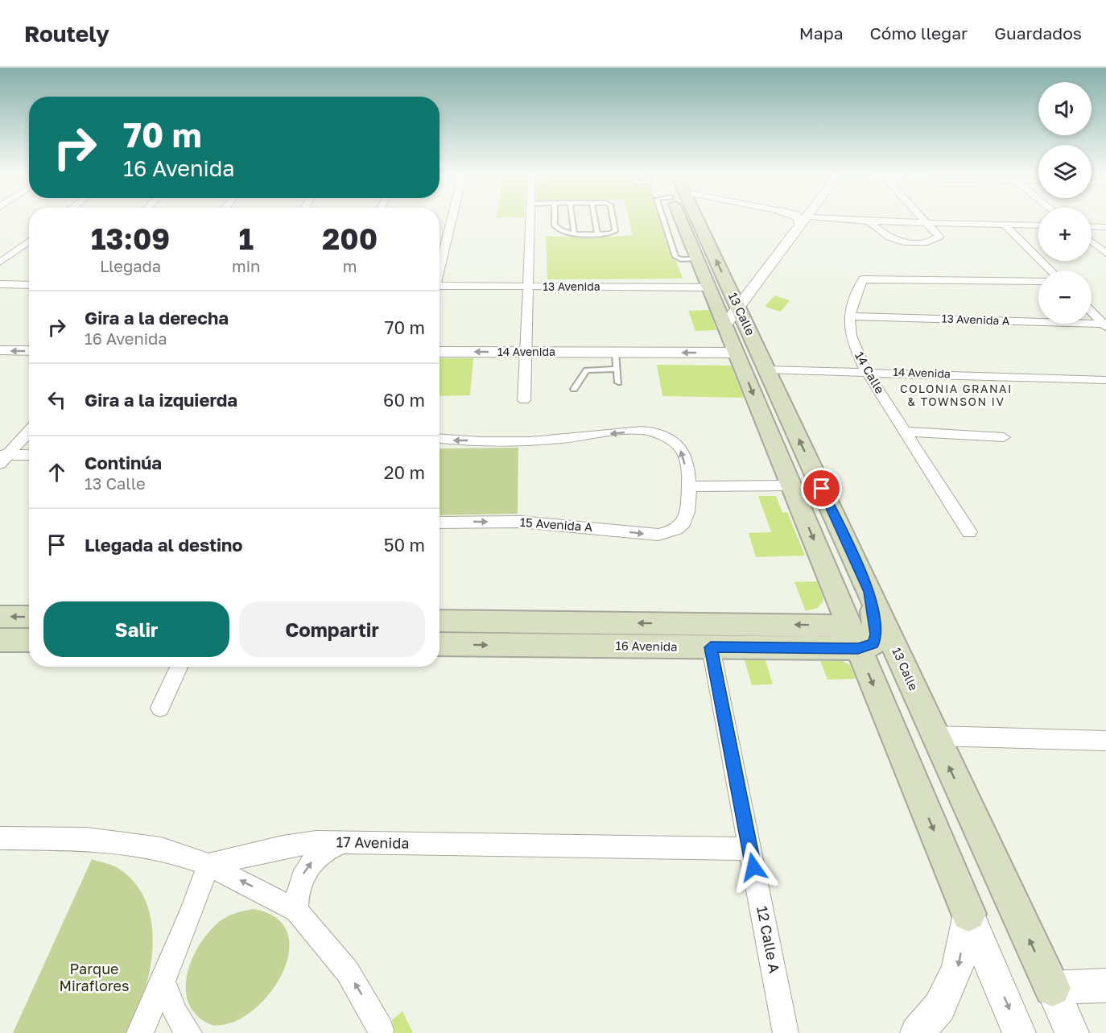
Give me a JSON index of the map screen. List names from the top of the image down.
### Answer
{
  "streets": {
    "main road": ["13 Calle", "16 Avenida"],
    "street": [
      "13 Avenida",
      "13 Avenida A",
      "14 Avenida",
      "14 Calle",
      "15 Avenida A",
      "17 Avenida",
      "12 Calle A"
    ]
  },
  "crossings": [
    ["13 Avenida", "13 Calle"],
    ["13 Calle", "14 Avenida"],
    ["13 Calle", "16 Avenida"],
    ["13 Avenida A", "14 Calle"],
    ["14 Avenida", "14 Calle"],
    ["16 Avenida", "12 Calle A"],
    ["17 Avenida", "12 Calle A"]
  ],
  "one_way": ["15 Avenida A"],
  "districts": ["COLONIA GRANAI & TOWNSON IV"],
  "parks": ["Parque Miraflores"],
  "page": {
    "header": "Routely",
    "nav": ["Mapa", "Cómo llegar", "Guardados"],
    "map_buttons": ["+", "−"],
    "turn": ["70 m", "16 Avenida"],
    "eta": [
      "13:09",
      "Llegada",
      "1",
      "min",
      "200",
      "m"
    ],
    "list": [
      {
        "name": "Gira a la derecha",
        "note": "16 Avenida",
        "value": "70 m"
      },
      {
        "name": "Gira a la izquierda",
        "value": "60 m"
      },
      {
        "name": "Continúa",
        "note": "13 Calle",
        "value": "20 m"
      },
      {
        "name": "Llegada al destino",
        "value": "50 m"
      }
    ],
    "buttons": ["Salir", "Compartir"]
  }
}
